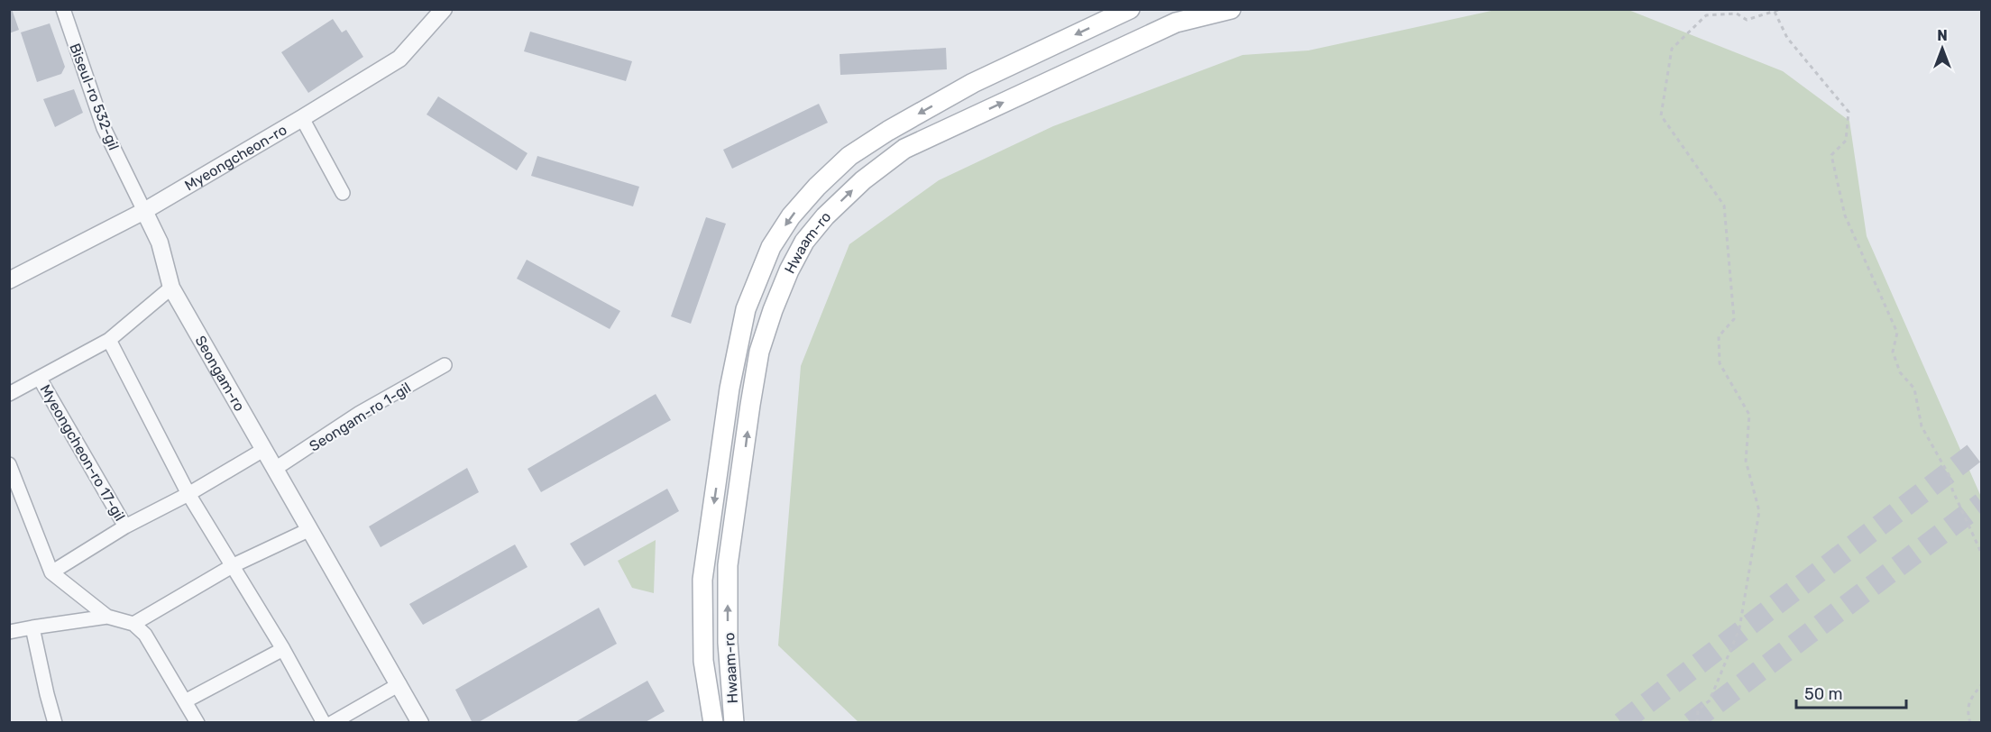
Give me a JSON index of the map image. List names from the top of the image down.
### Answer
{
  "streets": {
    "main road": ["Hwaam-ro"],
    "street": [
      "Biseul-ro 532-gil",
      "Myeongcheon-ro",
      "Seongam-ro",
      "Seongam-ro 1-gil",
      "Myeongcheon-ro 17-gil"
    ]
  },
  "crossings": [
    ["Biseul-ro 532-gil", "Myeongcheon-ro"],
    ["Biseul-ro 532-gil", "Seongam-ro"],
    ["Myeongcheon-ro", "Seongam-ro"],
    ["Seongam-ro", "Seongam-ro 1-gil"],
    ["Seongam-ro", "Myeongcheon-ro 17-gil"]
  ],
  "scale_bar": "50 m",
  "north": "top"
}
